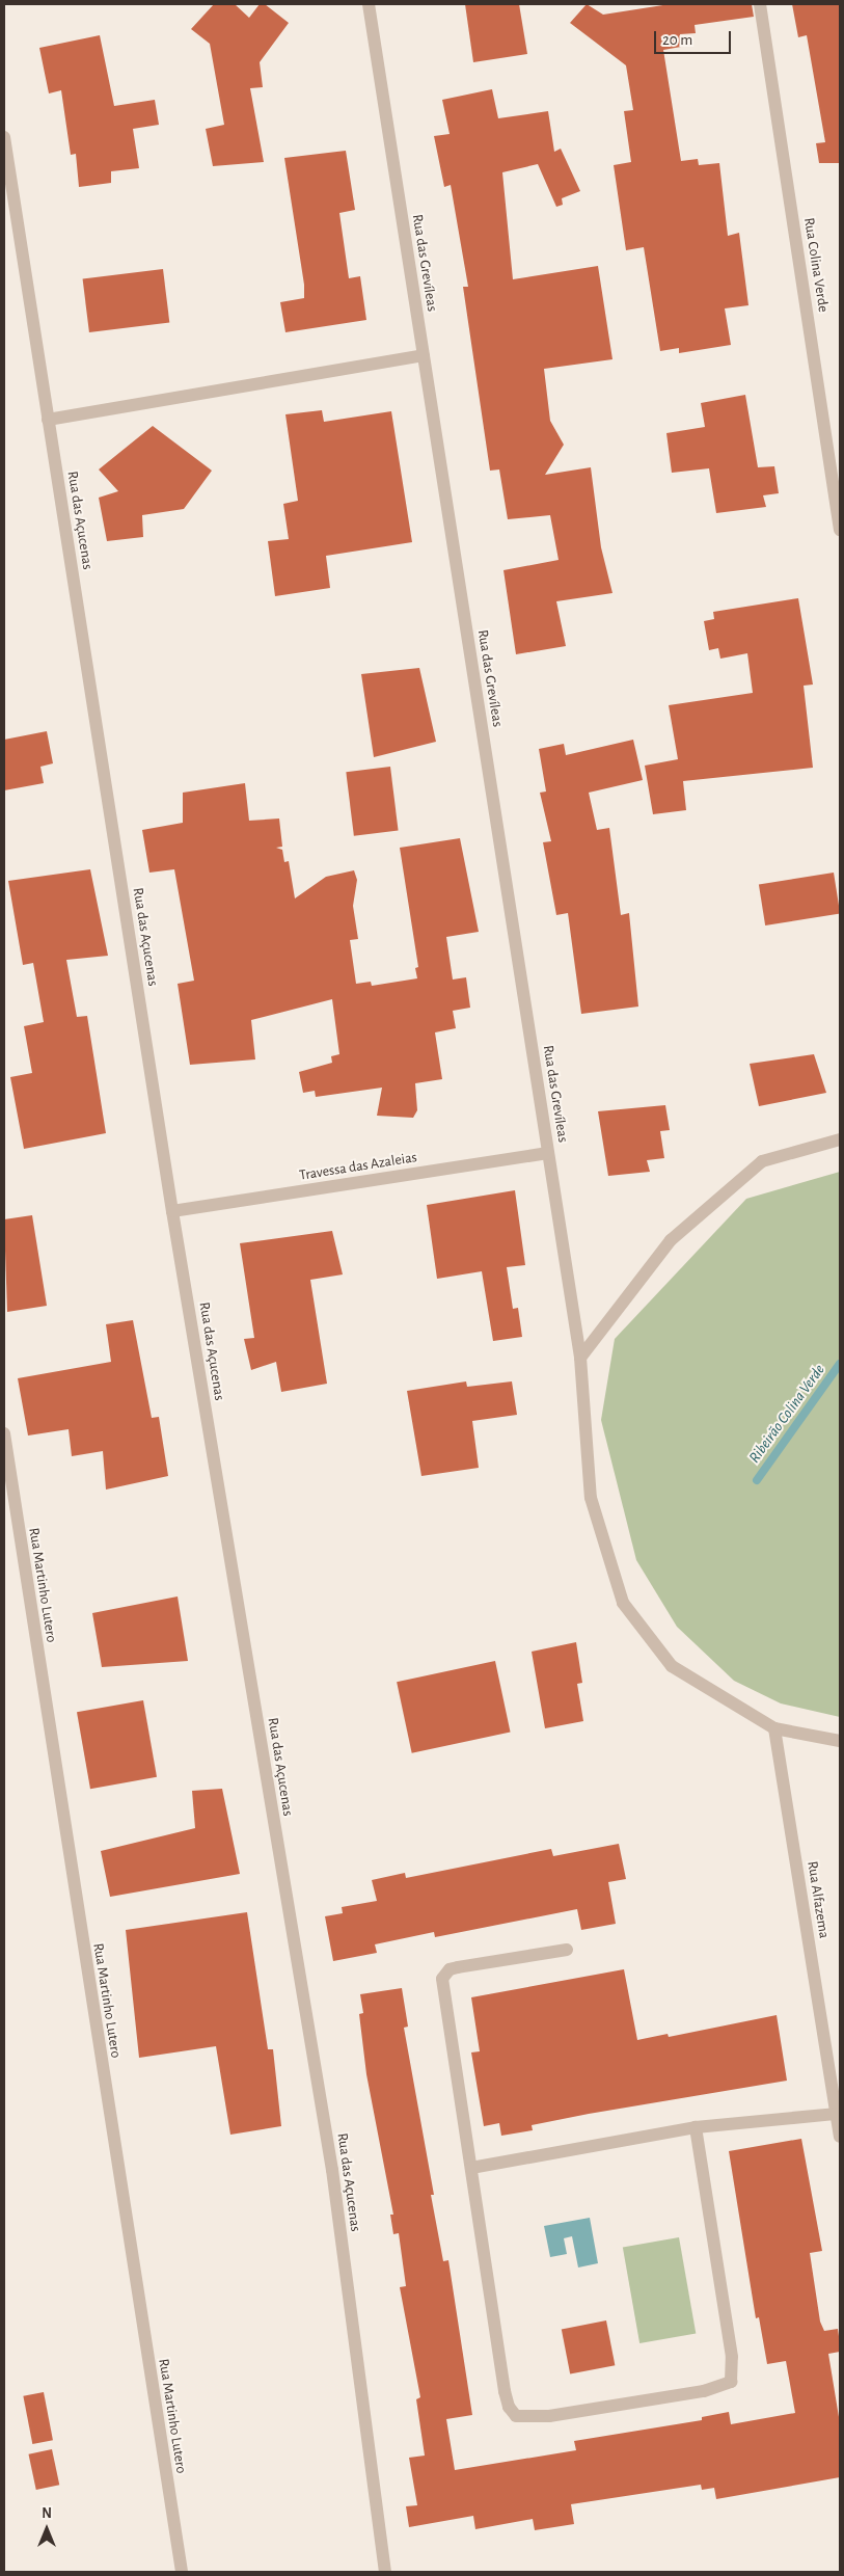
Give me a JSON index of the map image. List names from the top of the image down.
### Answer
{
  "streets": {
    "street": [
      "Rua das Grevíleas",
      "Rua Colina Verde",
      "Rua das Açucenas",
      "Travessa das Azaleias",
      "Rua Martinho Lutero",
      "Rua Alfazema"
    ]
  },
  "crossings": [
    ["Rua das Grevíleas", "Travessa das Azaleias"],
    ["Rua das Grevíleas", "Rua Alfazema"],
    ["Rua das Açucenas", "Travessa das Azaleias"]
  ],
  "water": ["Ribeirão Colina Verde"],
  "scale_bar": "20 m",
  "north": "top"
}
